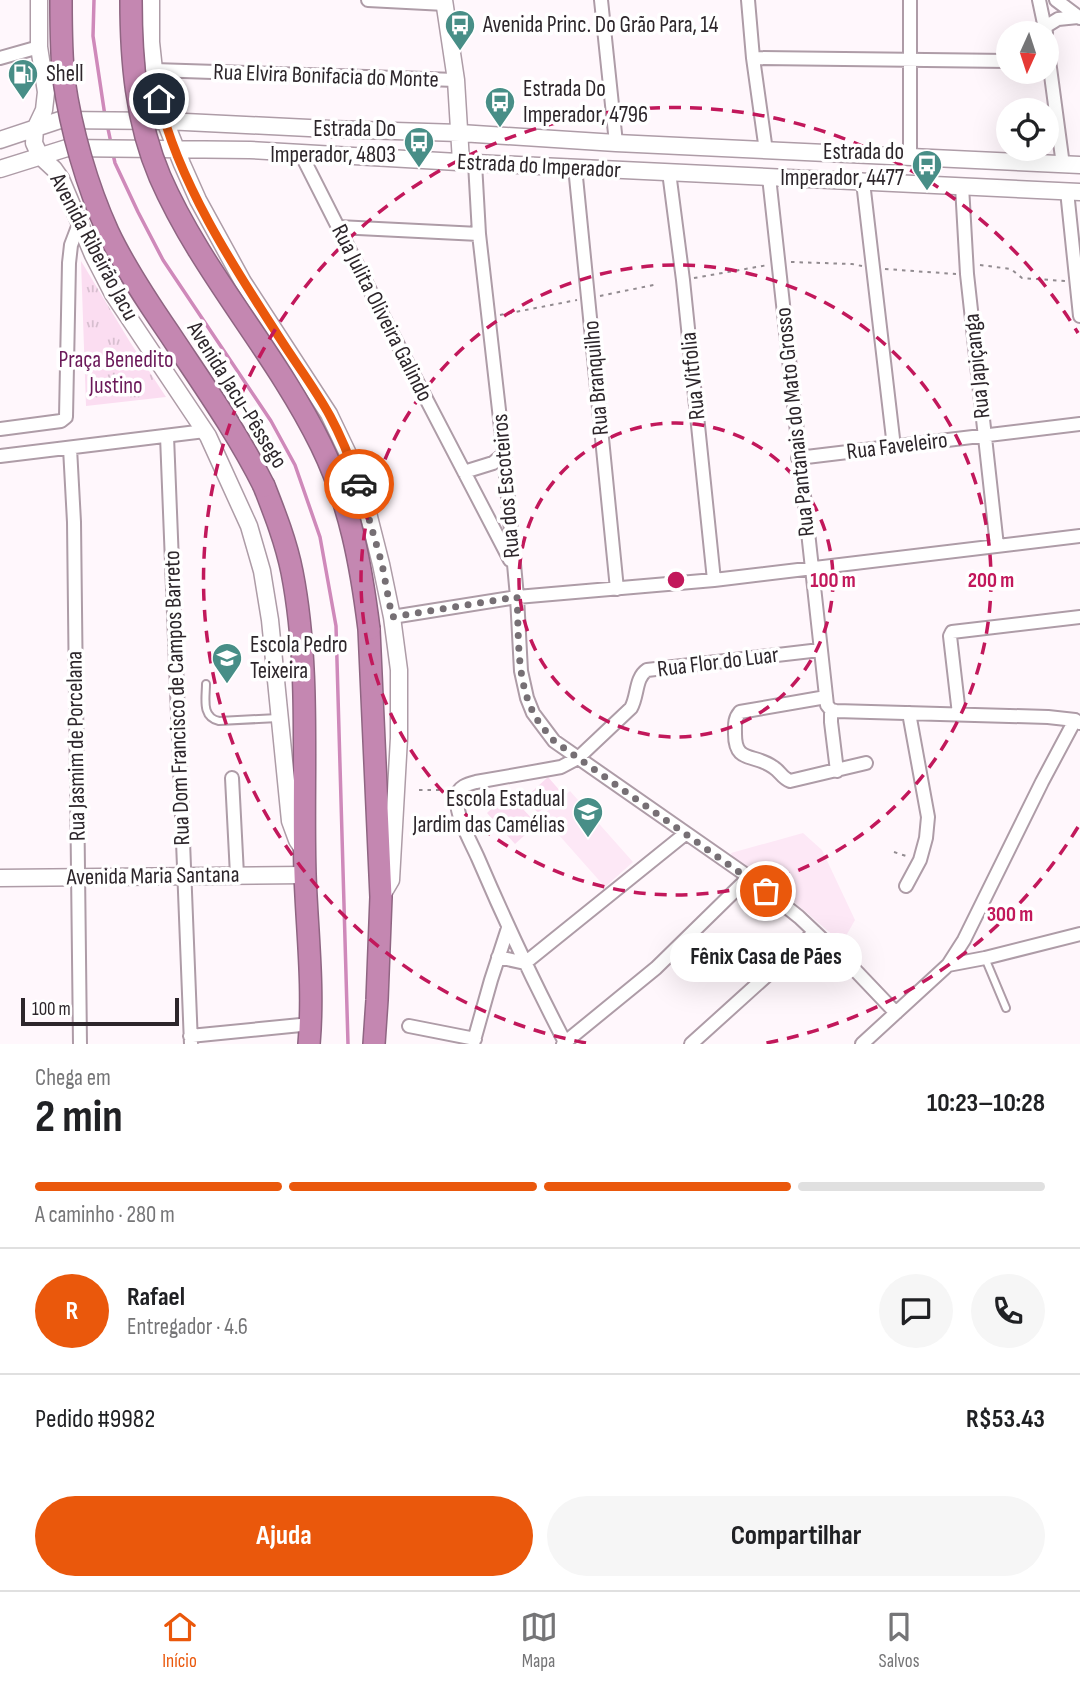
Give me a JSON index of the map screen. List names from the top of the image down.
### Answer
{
  "streets": {
    "highway": ["Avenida Jacu-Pêssego"],
    "street": [
      "Rua Elvira Bonifacia do Monte",
      "Estrada do Imperador",
      "Avenida Ribeirão Jacu",
      "Rua Julita Oliveira Galindo",
      "Rua Japiçanga",
      "Rua Vitfolia",
      "Rua Branquilho",
      "Rua Pantanais do Mato Grosso",
      "Rua Faveleiro",
      "Rua dos Escoteiros",
      "Rua Flor do Luar",
      "Rua Dom Francisco de Campos Barreto",
      "Rua Jasmim de Porcelana",
      "Avenida Maria Santana"
    ]
  },
  "crossings": [
    ["Estrada do Imperador", "Avenida Ribeirão Jacu"],
    ["Estrada do Imperador", "Rua Julita Oliveira Galindo"],
    ["Estrada do Imperador", "Rua Japiçanga"],
    ["Estrada do Imperador", "Rua Vitfolia"],
    ["Estrada do Imperador", "Rua Branquilho"],
    ["Estrada do Imperador", "Rua Pantanais do Mato Grosso"],
    ["Estrada do Imperador", "Rua dos Escoteiros"],
    ["Avenida Ribeirão Jacu", "Avenida Jacu-Pêssego"],
    ["Rua Julita Oliveira Galindo", "Rua dos Escoteiros"],
    ["Rua Japiçanga", "Rua Faveleiro"],
    ["Avenida Jacu-Pêssego", "Avenida Maria Santana"],
    ["Rua Pantanais do Mato Grosso", "Rua Faveleiro"],
    ["Rua Pantanais do Mato Grosso", "Rua Flor do Luar"],
    ["Rua dos Escoteiros", "Rua Flor do Luar"],
    ["Rua Dom Francisco de Campos Barreto", "Avenida Maria Santana"],
    ["Rua Jasmim de Porcelana", "Avenida Maria Santana"]
  ],
  "parks": ["Praça Benedito Justino"],
  "places": {
    "bus stop": [
      "Avenida Princ. Do Grão Para, 14",
      "Estrada Do Imperador, 4796",
      "Estrada Do Imperador, 4803",
      "Estrada do Imperador, 4477"
    ],
    "fuel station": ["Shell"],
    "school or university": ["Escola Pedro Teixeira", "Escola Estadual Jardim das Camélias"],
    "other": ["Fênix Casa de Pães"]
  },
  "scale_bar": "100 m",
  "north": "bottom",
  "page": {
    "bubble": "Fênix Casa de Pães",
    "scale": "100 m",
    "heading": ["2 min", "Chega em", "10:23–10:28"],
    "panel": [
      "Rafael",
      "Entregador · 4.6",
      "Pedido #9982",
      "R$53.43"
    ],
    "bar": "A caminho · 280 m",
    "round": "R",
    "buttons": ["Ajuda", "Compartilhar"],
    "tabs": ["Início", "Mapa", "Salvos"]
  },
  "rings": ["100 m", "200 m", "300 m"]
}
